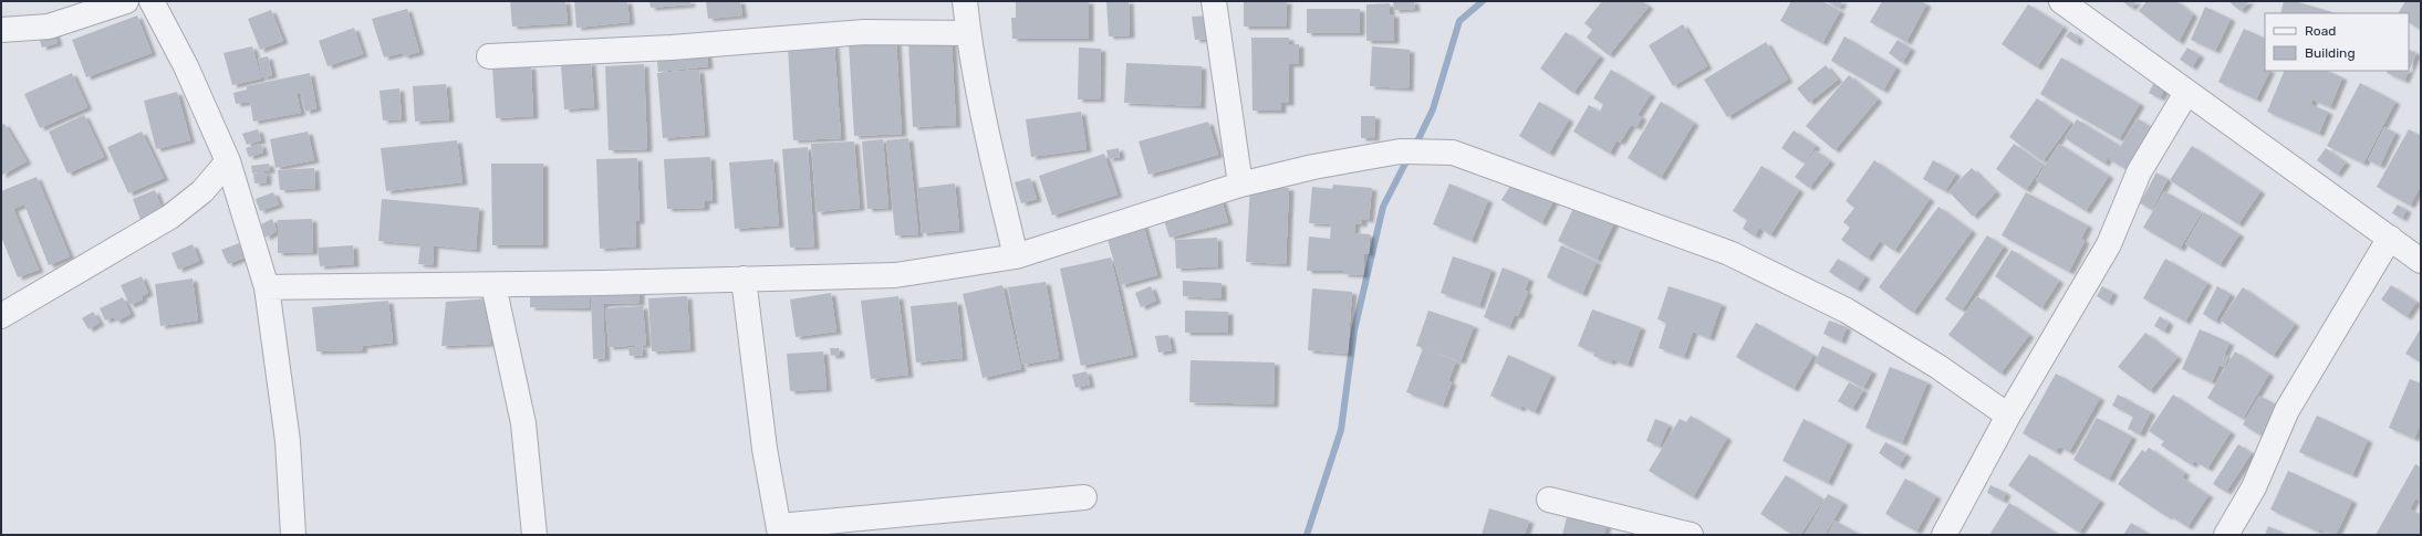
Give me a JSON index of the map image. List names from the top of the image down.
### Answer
{
  "legend": ["Road", "Building"]
}
